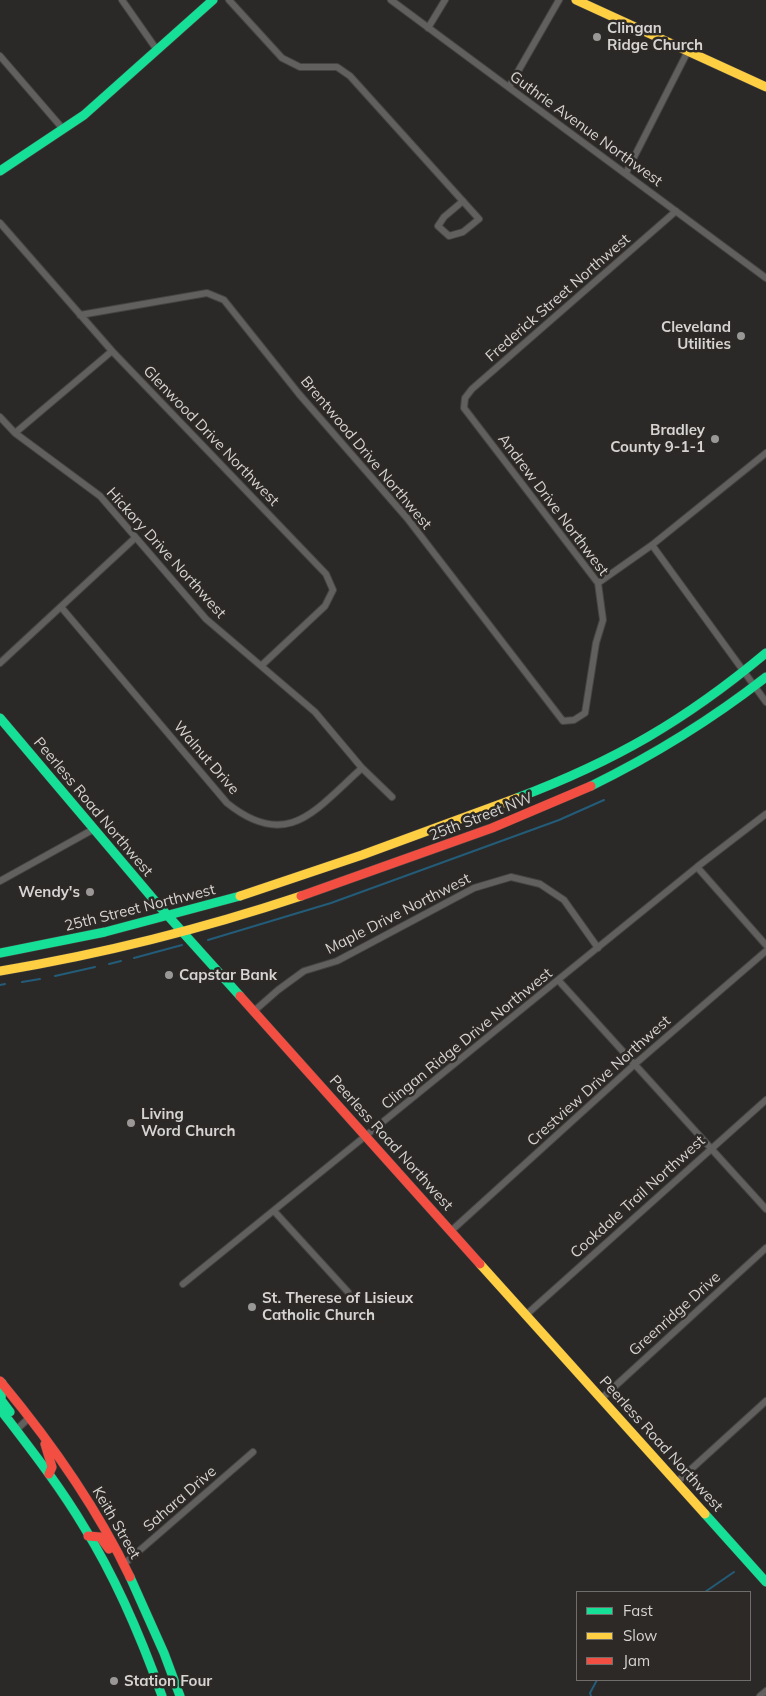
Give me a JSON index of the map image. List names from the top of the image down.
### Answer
{
  "streets": {
    "main road": [
      "Peerless Road Northwest",
      "25th Street NW",
      "25th Street Northwest",
      "Keith Street"
    ],
    "street": [
      "Guthrie Avenue Northwest",
      "Frederick Street Northwest",
      "Glenwood Drive Northwest",
      "Brentwood Drive Northwest",
      "Andrew Drive Northwest",
      "Hickory Drive Northwest",
      "Walnut Drive",
      "Maple Drive Northwest",
      "Clingan Ridge Drive Northwest",
      "Crestview Drive Northwest",
      "Cookdale Trail Northwest",
      "Greenridge Drive",
      "Sahara Drive"
    ]
  },
  "crossings": [
    ["Guthrie Avenue Northwest", "Frederick Street Northwest"],
    ["Frederick Street Northwest", "Andrew Drive Northwest"],
    ["Glenwood Drive Northwest", "Brentwood Drive Northwest"],
    ["Glenwood Drive Northwest", "Hickory Drive Northwest"],
    ["Brentwood Drive Northwest", "Andrew Drive Northwest"],
    ["Hickory Drive Northwest", "Walnut Drive"],
    ["Peerless Road Northwest", "25th Street NW"],
    ["Peerless Road Northwest", "25th Street Northwest"],
    ["Peerless Road Northwest", "Maple Drive Northwest"],
    ["Peerless Road Northwest", "Clingan Ridge Drive Northwest"],
    ["Peerless Road Northwest", "Crestview Drive Northwest"],
    ["Peerless Road Northwest", "Cookdale Trail Northwest"],
    ["Peerless Road Northwest", "Greenridge Drive"],
    ["25th Street NW", "25th Street Northwest"],
    ["Maple Drive Northwest", "Clingan Ridge Drive Northwest"],
    ["Sahara Drive", "Keith Street"]
  ],
  "places": [
    "Clingan Ridge Church",
    "Cleveland Utilities",
    "Bradley County 9-1-1",
    "Wendy's",
    "Capstar Bank",
    "Living Word Church",
    "St. Therese of Lisieux Catholic Church",
    "Station Four"
  ],
  "legend": ["Fast", "Slow", "Jam"]
}
